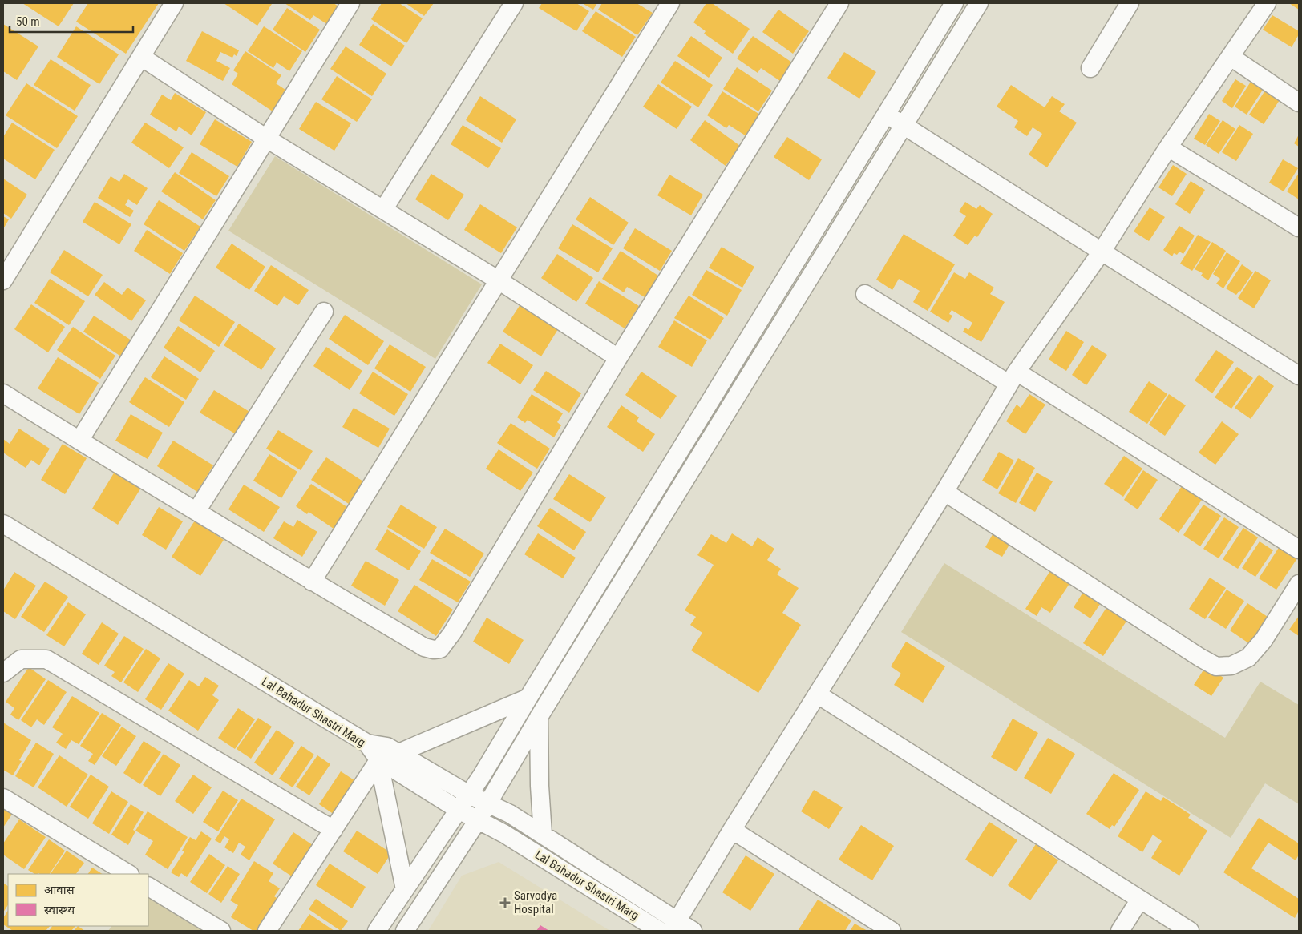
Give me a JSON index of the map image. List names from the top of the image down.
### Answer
{
  "streets": {
    "street": ["Lal Bahadur Shastri Marg"]
  },
  "places": {
    "health": ["Sarvodya Hospital"]
  },
  "legend": ["आवास", "स्वास्थ्य"],
  "scale_bar": "50 m"
}
